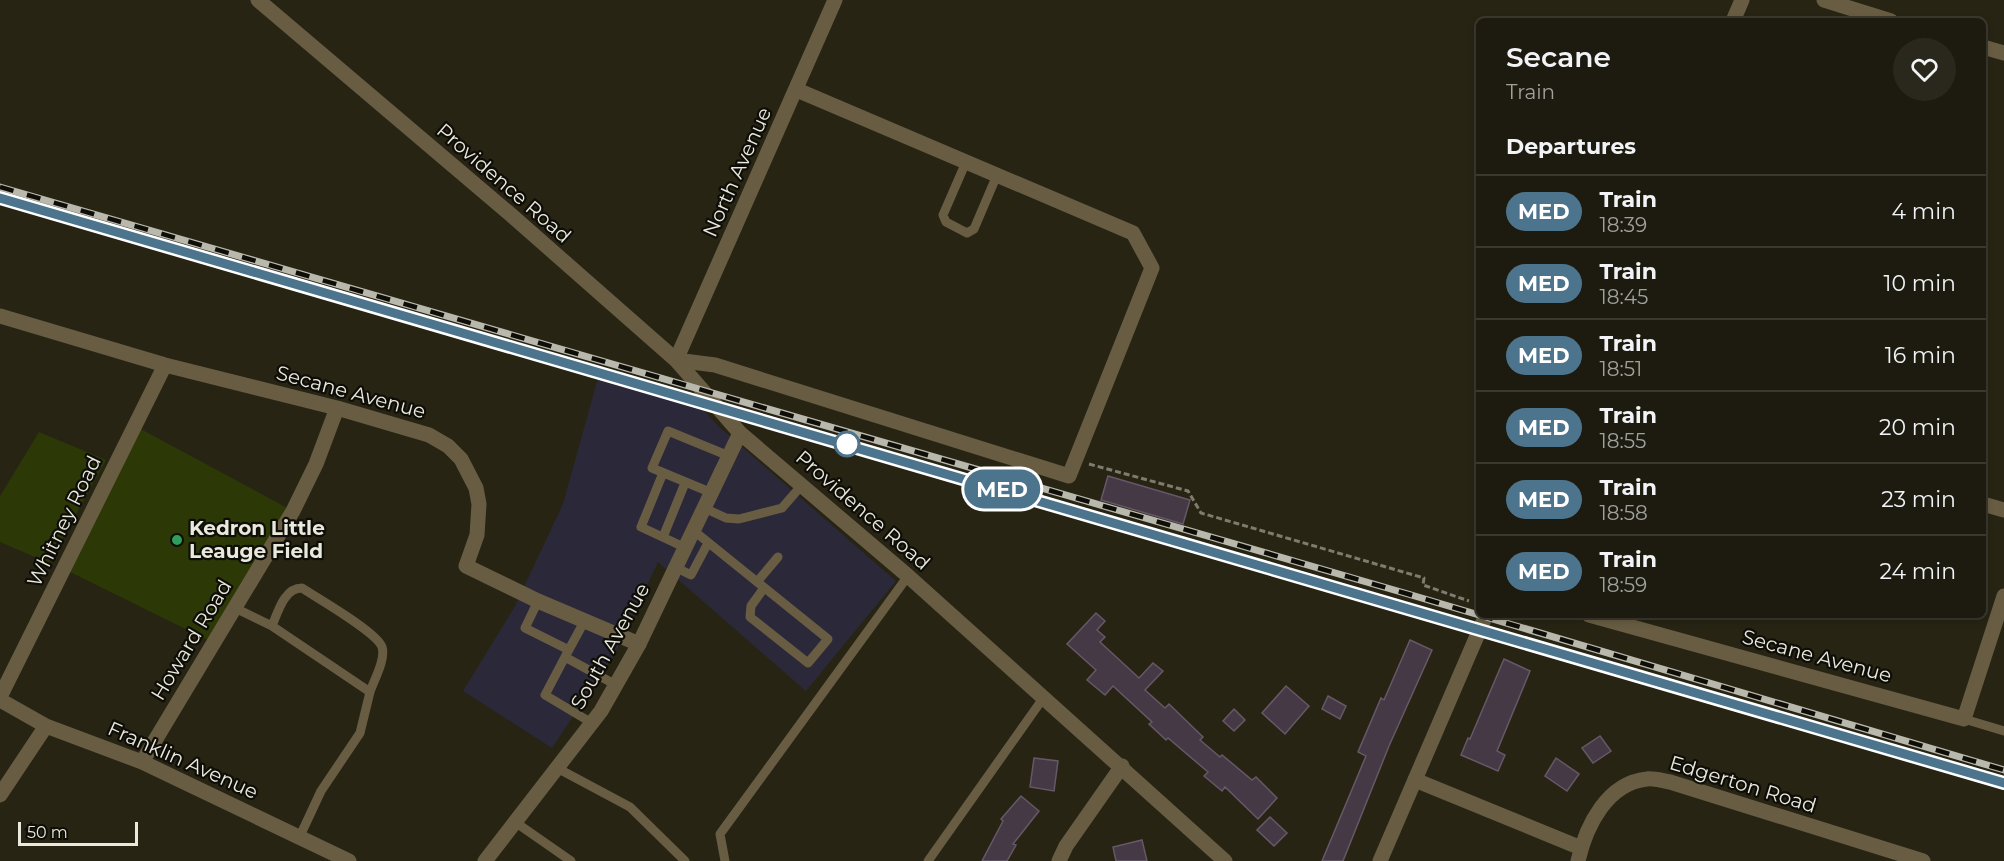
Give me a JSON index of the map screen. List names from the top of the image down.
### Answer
{
  "streets": {
    "street": [
      "North Avenue",
      "Providence Road",
      "Secane Avenue",
      "Whitney Road",
      "Howard Road",
      "South Avenue",
      "Franklin Avenue",
      "Edgerton Road"
    ]
  },
  "crossings": [
    ["North Avenue", "Providence Road"],
    ["Providence Road", "South Avenue"],
    ["Secane Avenue", "Whitney Road"],
    ["Secane Avenue", "Howard Road"],
    ["Secane Avenue", "South Avenue"],
    ["Whitney Road", "Franklin Avenue"],
    ["Howard Road", "Franklin Avenue"]
  ],
  "places": ["Kedron Little Leauge Field"],
  "scale_bar": "50 m",
  "page": {
    "on_map": "MED",
    "heading": [
      ["Secane", "Train"],
      "Departures"
    ],
    "list": [
      {
        "mark": "MED",
        "name": "Train",
        "note": "18:39",
        "value": "4 min"
      },
      {
        "mark": "MED",
        "name": "Train",
        "note": "18:45",
        "value": "10 min"
      },
      {
        "mark": "MED",
        "name": "Train",
        "note": "18:51",
        "value": "16 min"
      },
      {
        "mark": "MED",
        "name": "Train",
        "note": "18:55",
        "value": "20 min"
      },
      {
        "mark": "MED",
        "name": "Train",
        "note": "18:58",
        "value": "23 min"
      },
      {
        "mark": "MED",
        "name": "Train",
        "note": "18:59",
        "value": "24 min"
      }
    ],
    "scale": "50 m"
  }
}
